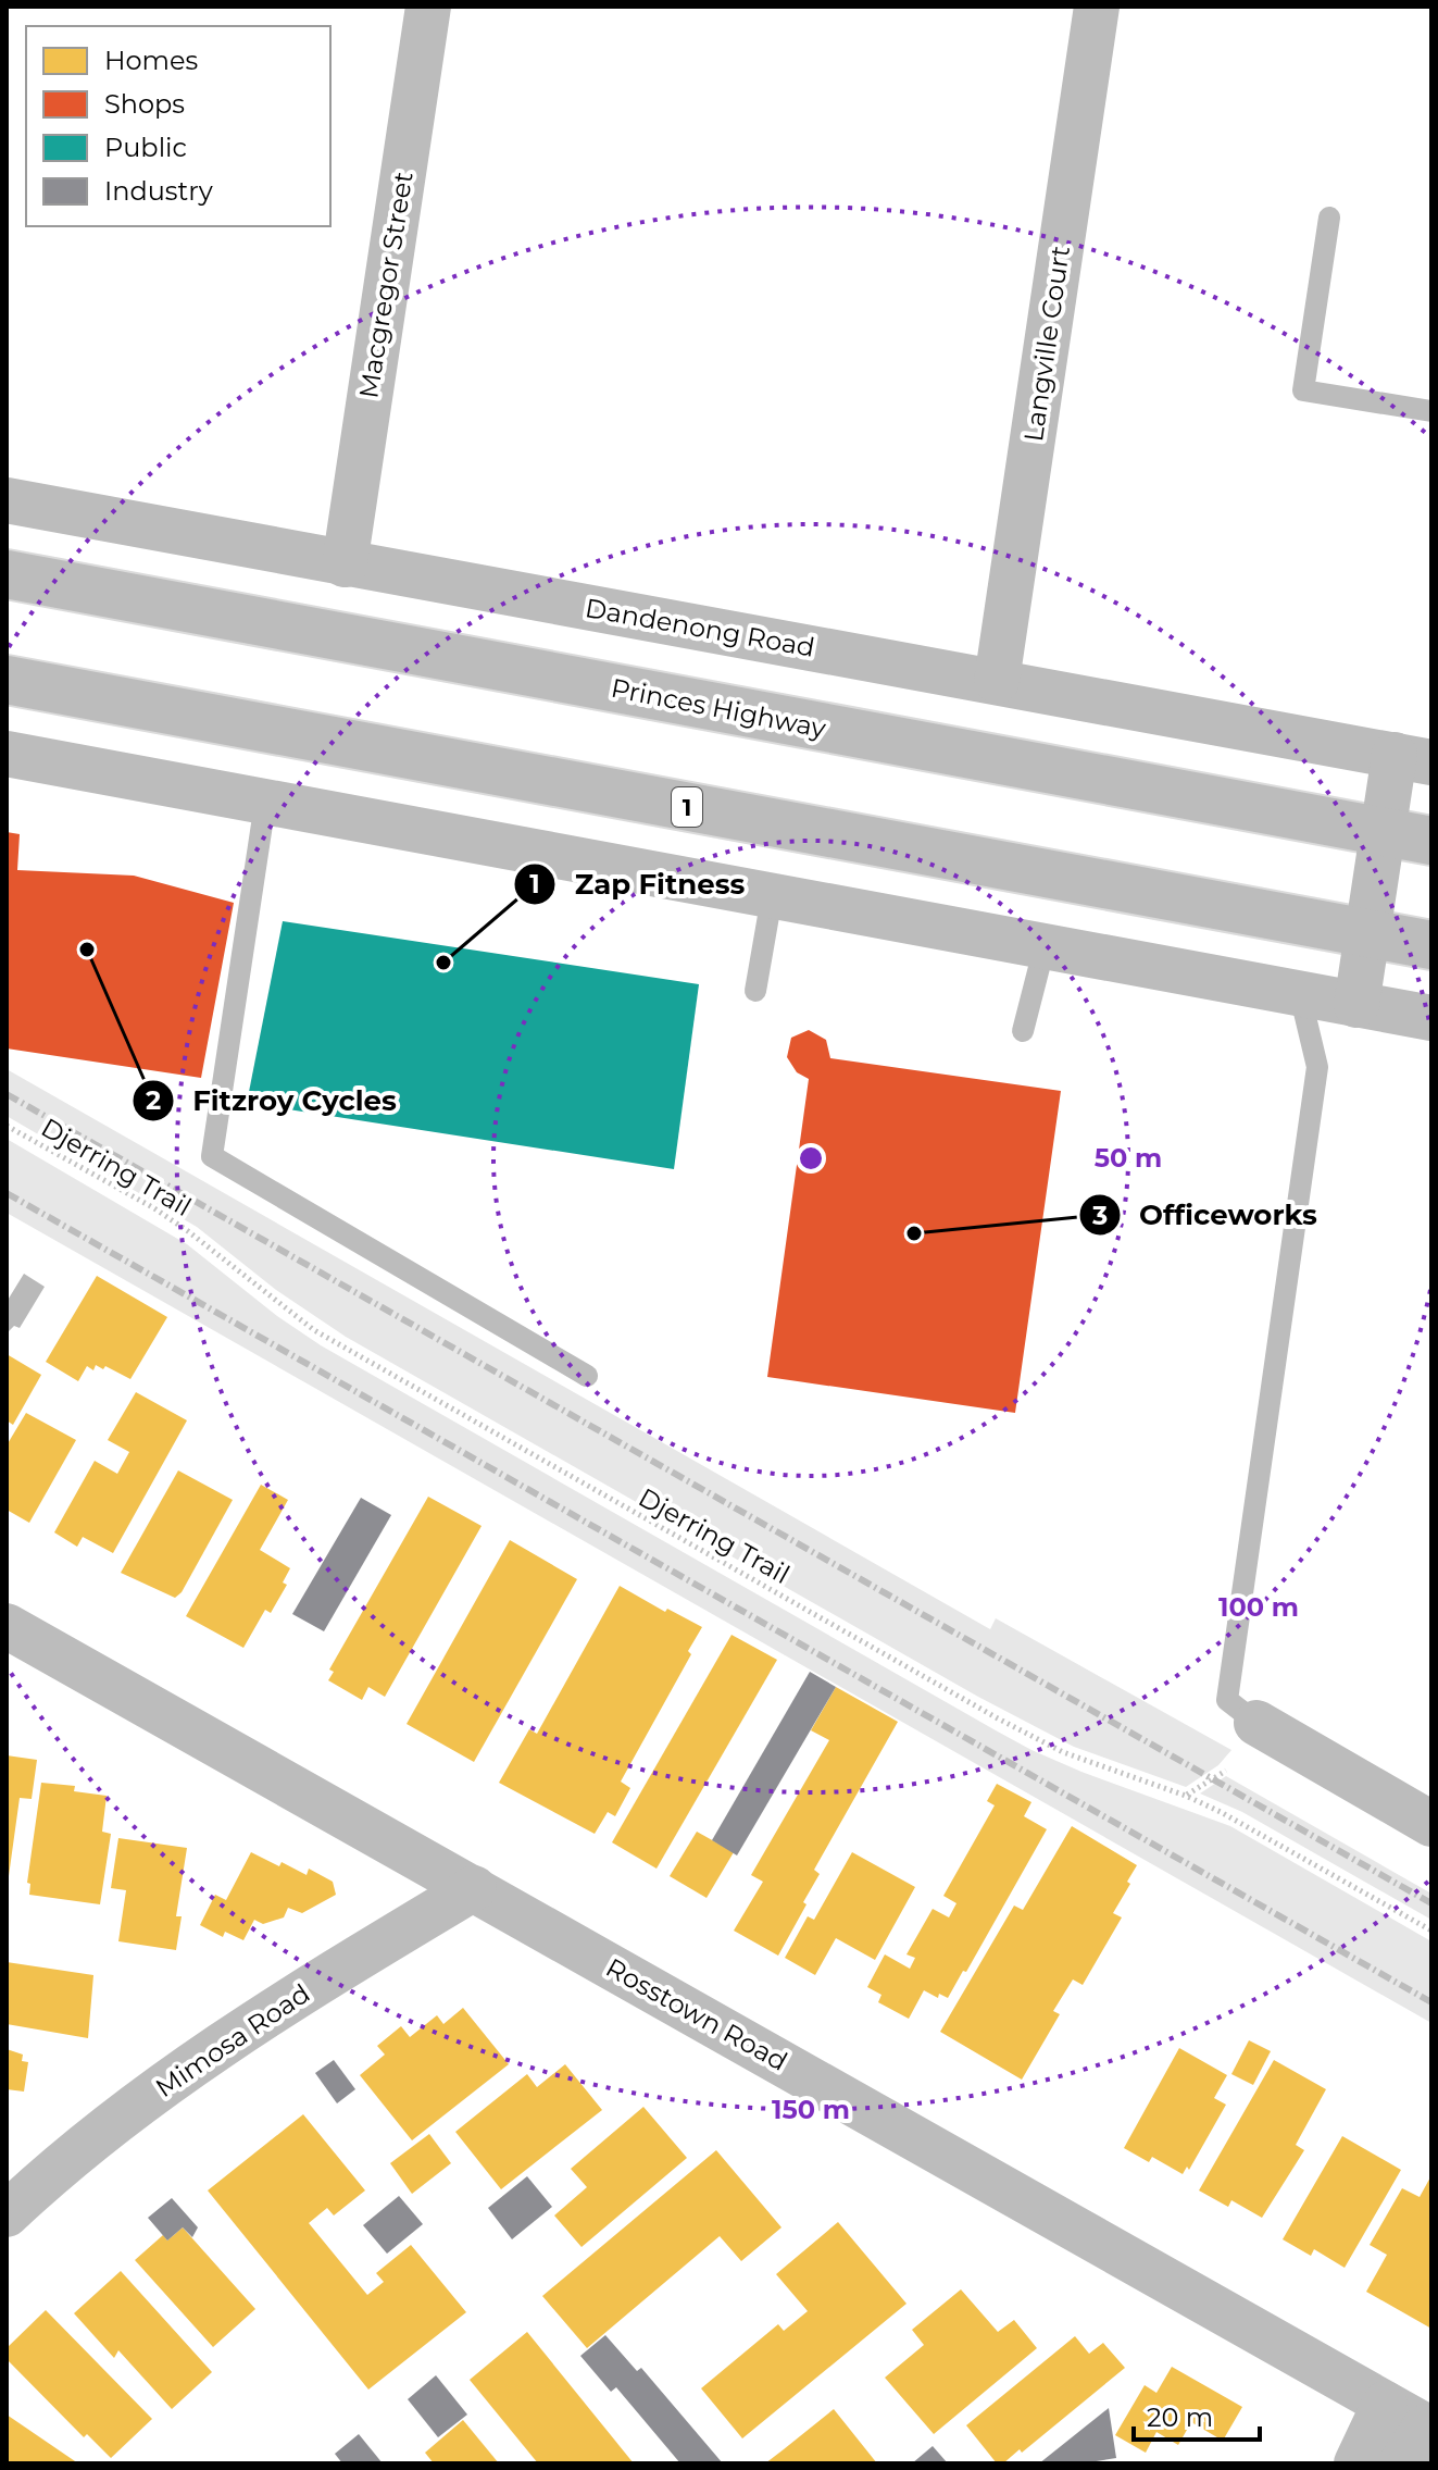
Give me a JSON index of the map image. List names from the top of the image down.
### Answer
{
  "streets": {
    "highway": ["Princes Highway", "1"],
    "street": [
      "Macgregor Street",
      "Langville Court",
      "Dandenong Road",
      "Rosstown Road",
      "Mimosa Road"
    ],
    "path": ["Djerring Trail"]
  },
  "crossings": [
    ["Macgregor Street", "Dandenong Road"],
    ["Langville Court", "Dandenong Road"],
    ["Dandenong Road", "Princes Highway"],
    ["Dandenong Road", "1"],
    ["Rosstown Road", "Mimosa Road"]
  ],
  "places": ["Fitzroy Cycles", "Zap Fitness", "Officeworks"],
  "legend": [
    "Homes",
    "Shops",
    "Public",
    "Industry"
  ],
  "scale_bar": "20 m",
  "rings": ["50 m", "100 m", "150 m"]
}
